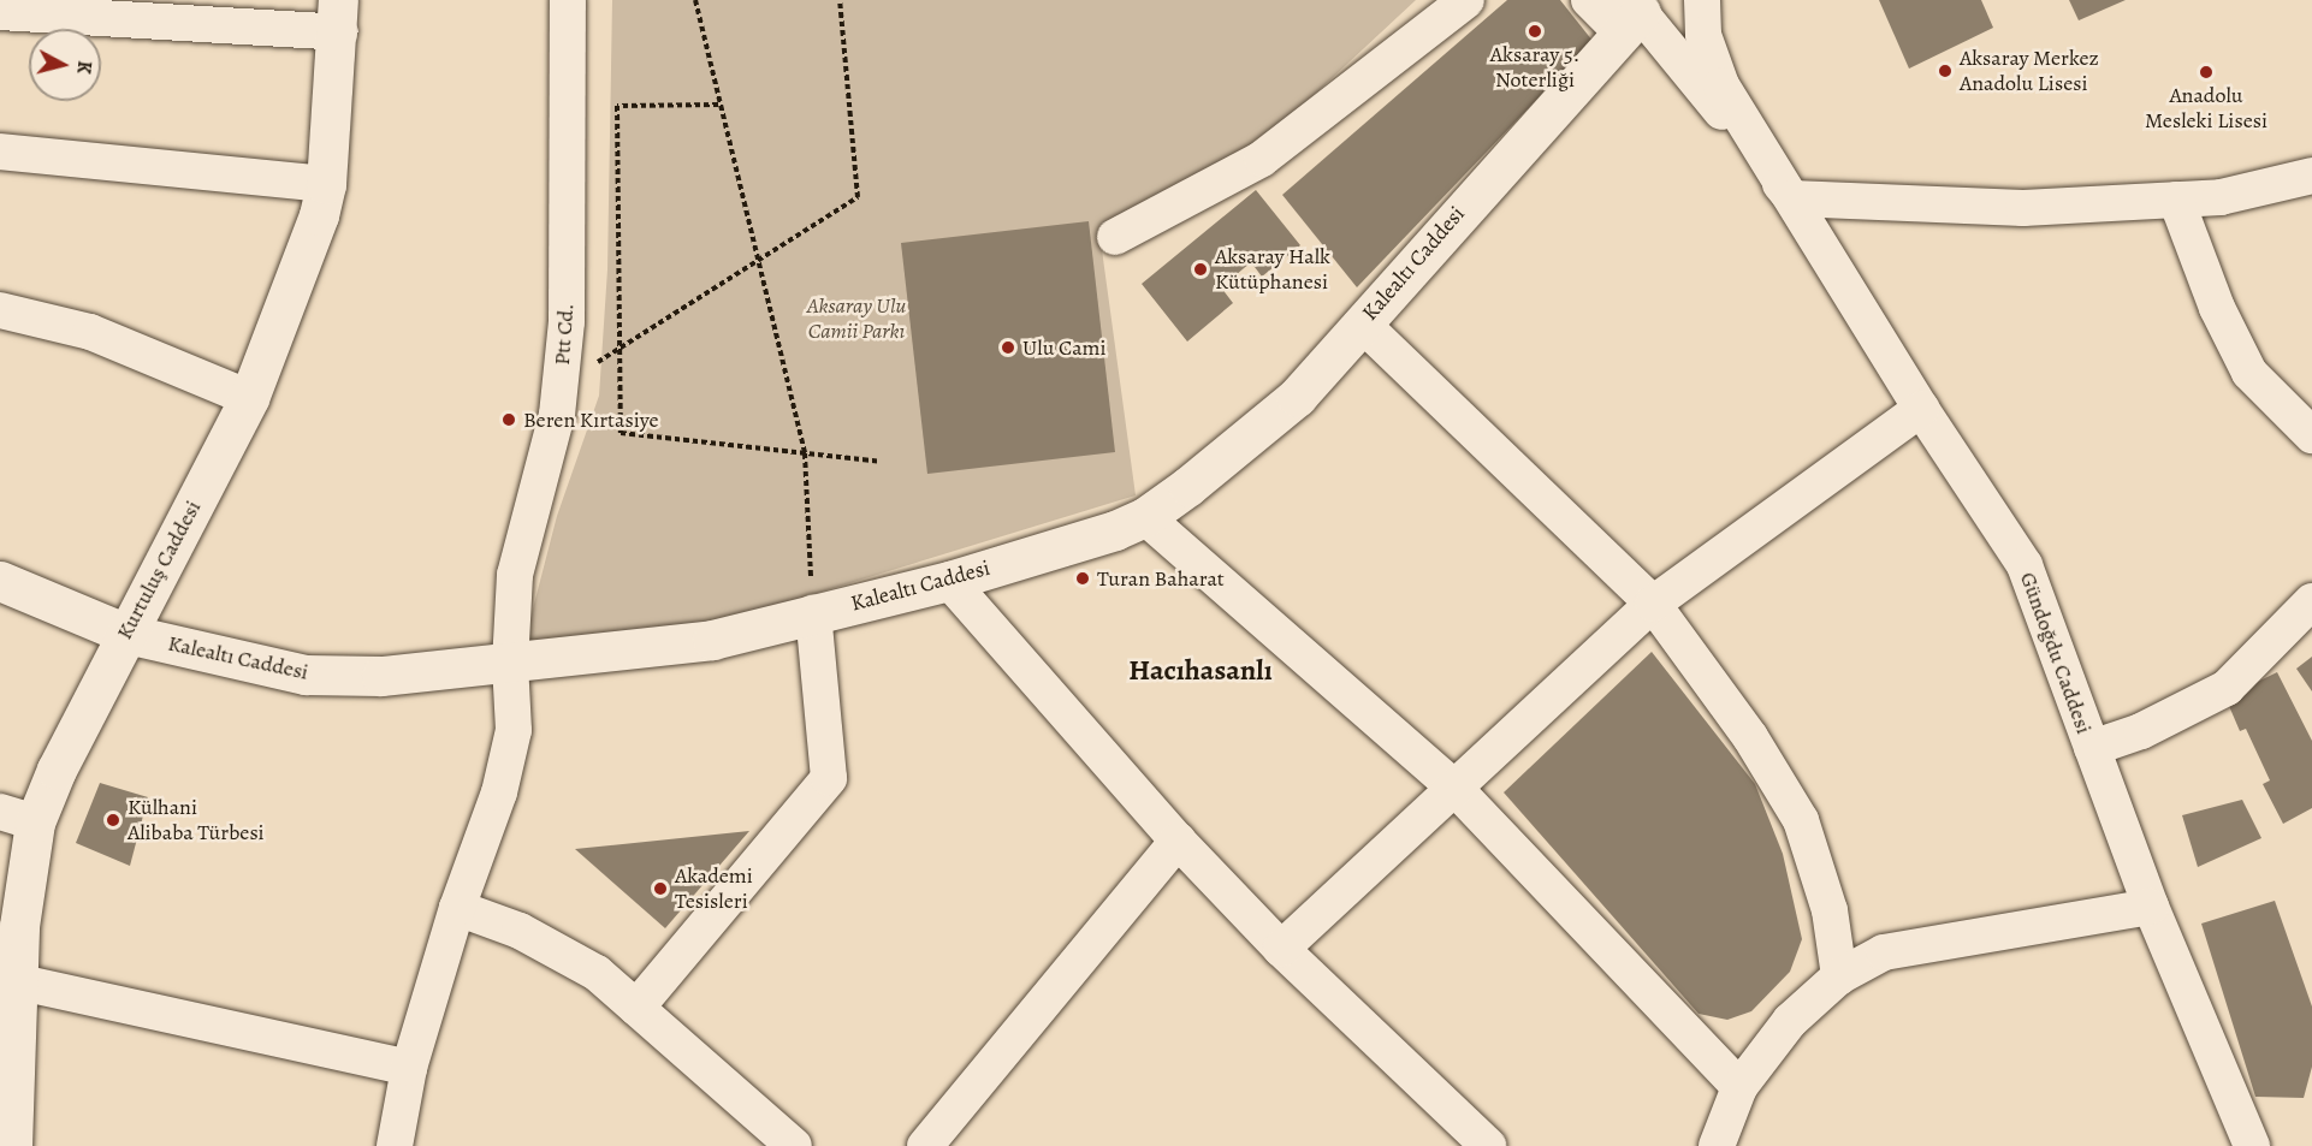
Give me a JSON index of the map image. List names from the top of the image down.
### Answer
{
  "streets": {
    "street": [
      "Kalealtı Caddesi",
      "Ptt Cd.",
      "Kurtuluş Caddesi",
      "Gündoğdu Caddesi"
    ]
  },
  "crossings": [
    ["Kalealtı Caddesi", "Ptt Cd."],
    ["Kalealtı Caddesi", "Kurtuluş Caddesi"]
  ],
  "districts": ["Hacıhasanlı"],
  "parks": ["Aksaray Ulu Camii Parkı"],
  "places": [
    "Aksaray 5. Noterliği",
    "Aksaray Merkez Anadolu Lisesi",
    "Anadolu Mesleki Lisesi",
    "Aksaray Halk Kütüphanesi",
    "Ulu Cami",
    "Beren Kırtasiye",
    "Turan Baharat",
    "Külhani Alibaba Türbesi",
    "Akademi Tesisleri"
  ],
  "north": "right"
}
